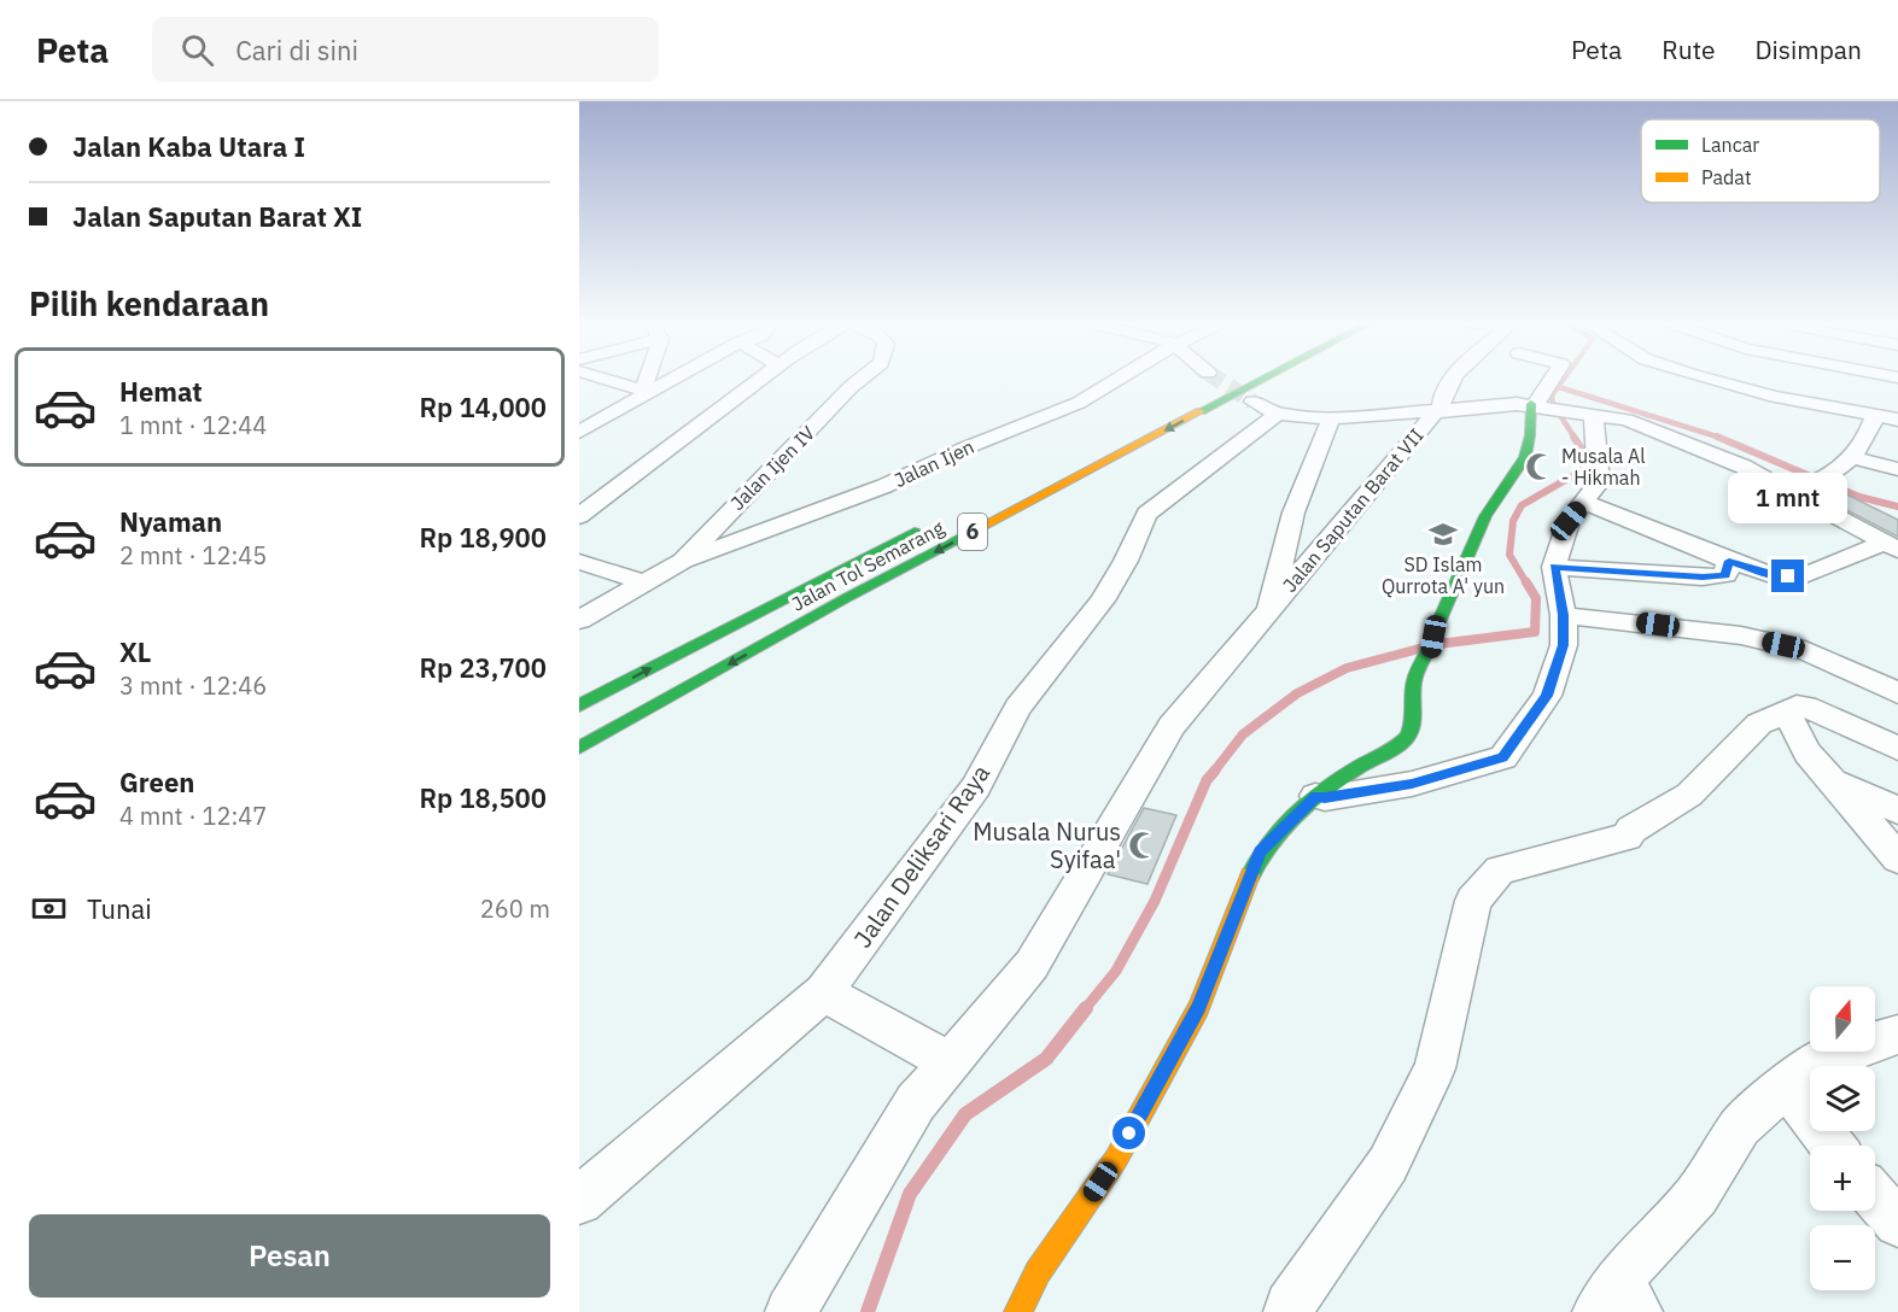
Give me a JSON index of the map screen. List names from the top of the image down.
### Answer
{
  "streets": {
    "main road": ["6", "Jalan Tol Semarang"],
    "street": [
      "Jalan Ijen",
      "Jalan Ijen IV",
      "Jalan Saputan Barat VII",
      "Jalan Deliksari Raya"
    ]
  },
  "crossings": [
    ["Jalan Ijen", "Jalan Ijen IV"],
    ["Jalan Saputan Barat VII", "Jalan Deliksari Raya"]
  ],
  "places": {
    "mosque": ["Musala Al - Hikmah", "Musala Nurus Syifaa'"],
    "school or university": ["SD Islam Qurrota A' yun"]
  },
  "legend": ["Lancar", "Padat"],
  "north": "top",
  "page": {
    "header": "Peta",
    "search": "Cari di sini",
    "nav": ["Peta", "Rute", "Disimpan"],
    "banner": ["Jalan Kaba Utara I", "Jalan Saputan Barat XI"],
    "heading": "Pilih kendaraan",
    "list": [
      {
        "name": "Hemat",
        "note": "1 mnt · 12:44",
        "value": "Rp 14,000"
      },
      {
        "name": "Nyaman",
        "note": "2 mnt · 12:45",
        "value": "Rp 18,900"
      },
      {
        "name": "XL",
        "note": "3 mnt · 12:46",
        "value": "Rp 23,700"
      },
      {
        "name": "Green",
        "note": "4 mnt · 12:47",
        "value": "Rp 18,500"
      }
    ],
    "bubble": "1 mnt",
    "pay": ["Tunai", "260 m"],
    "map_buttons": ["+", "−"],
    "buttons": "Pesan"
  }
}
